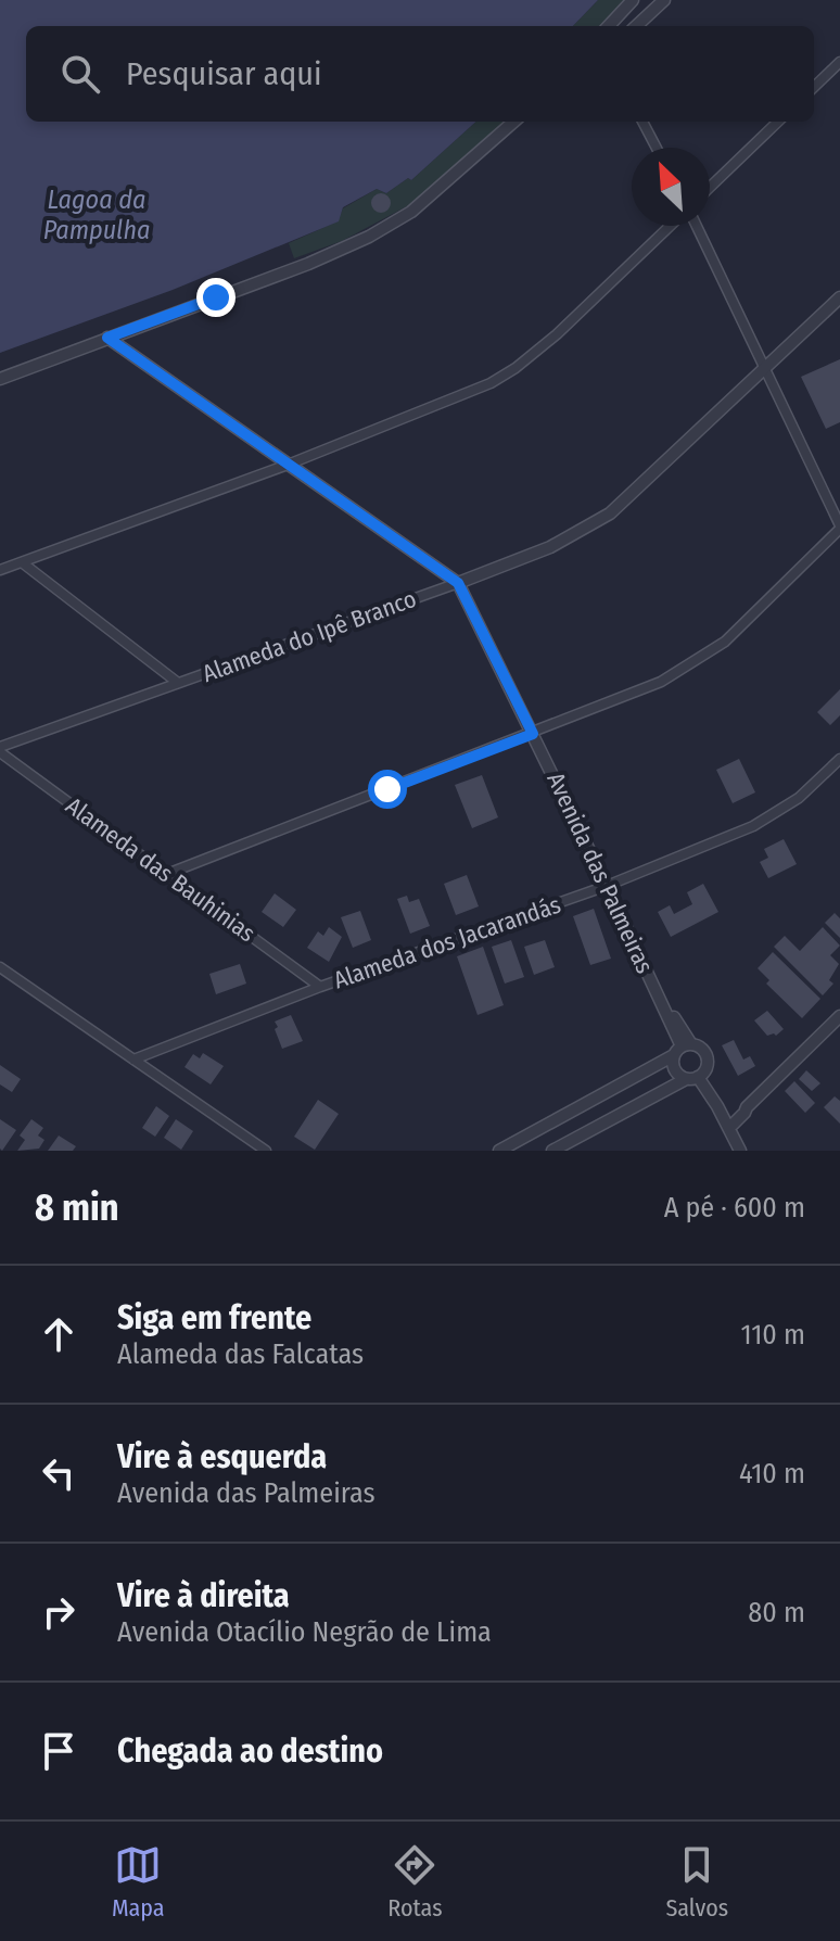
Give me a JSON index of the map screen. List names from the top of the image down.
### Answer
{
  "streets": {
    "street": [
      "Alameda do Ipê Branco",
      "Alameda das Bauhinias",
      "Avenida das Palmeiras",
      "Alameda dos Jacarandás"
    ]
  },
  "crossings": [
    ["Alameda do Ipê Branco", "Alameda das Bauhinias"],
    ["Alameda do Ipê Branco", "Avenida das Palmeiras"],
    ["Alameda das Bauhinias", "Alameda dos Jacarandás"],
    ["Avenida das Palmeiras", "Alameda dos Jacarandás"]
  ],
  "water": ["Lagoa da Pampulha"],
  "north": "top left",
  "page": {
    "search": "Pesquisar aqui",
    "heading": ["8 min", "A pé · 600 m"],
    "list": [
      ["Siga em frente", "Alameda das Falcatas", "110 m"],
      ["Vire à esquerda", "Avenida das Palmeiras", "410 m"],
      ["Vire à direita", "Avenida Otacílio Negrão de Lima", "80 m"],
      "Chegada ao destino"
    ],
    "nav": ["Mapa", "Rotas", "Salvos"]
  }
}
